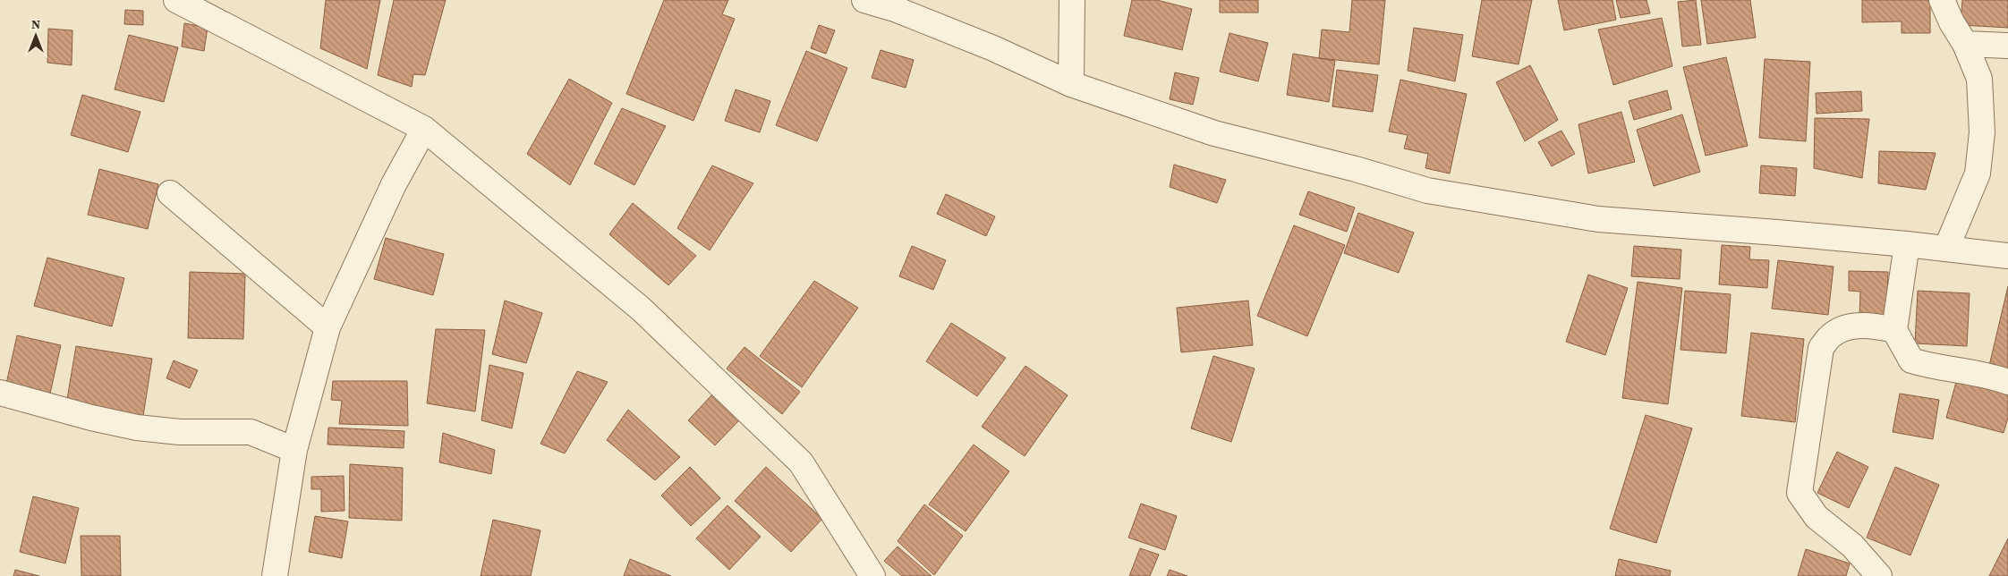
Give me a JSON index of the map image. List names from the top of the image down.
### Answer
{
  "north": "top"
}
